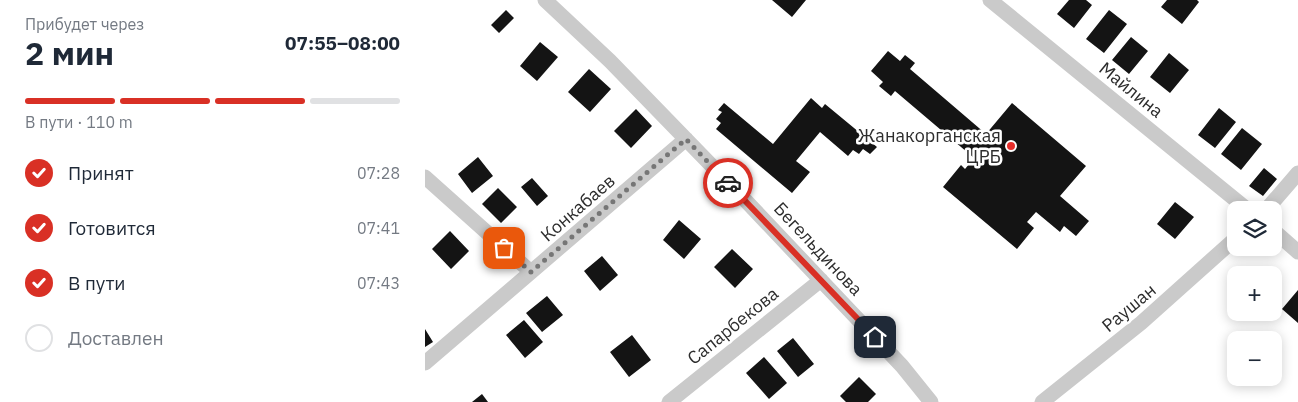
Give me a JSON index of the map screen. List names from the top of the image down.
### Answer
{
  "streets": {
    "street": [
      "Майлина",
      "Конкабаев",
      "Бегельдинова",
      "Раушан",
      "Сапарбекова"
    ]
  },
  "crossings": [
    ["Конкабаев", "Бегельдинова"],
    ["Бегельдинова", "Сапарбекова"]
  ],
  "places": ["Жанакорганская ЦРБ"],
  "page": {
    "heading": ["2 мин", "Прибудет через", "07:55–08:00"],
    "bar": "В пути · 110 m",
    "list": [
      ["Принят", "07:28"],
      ["Готовится", "07:41"],
      ["В пути", "07:43"],
      "Доставлен"
    ],
    "map_buttons": ["+", "−"]
  }
}
